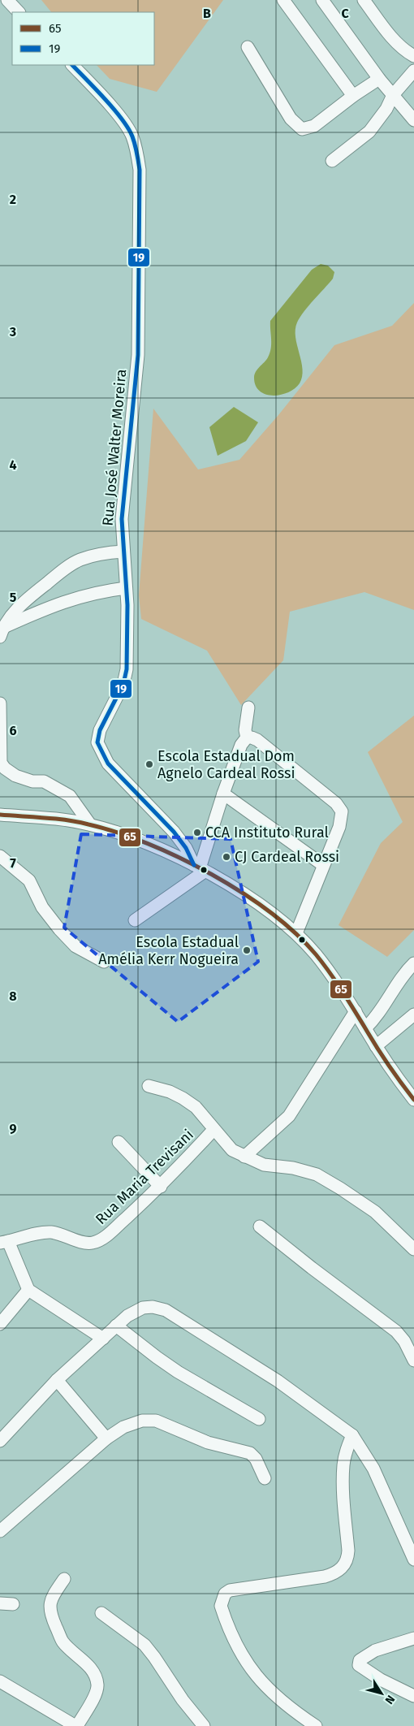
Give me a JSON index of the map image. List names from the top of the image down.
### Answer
{
  "streets": {
    "street": ["Rua José Walter Moreira", "Rua Maria Trevisani"]
  },
  "places": [
    "Escola Estadual Dom Agnelo Cardeal Rossi",
    "CCA Instituto Rural",
    "CJ Cardeal Rossi",
    "Escola Estadual Amélia Kerr Nogueira"
  ],
  "lines": ["transit line 19", "transit line 65"],
  "legend": ["65", "19"],
  "north": "bottom right",
  "grid": {
    "columns": ["B", "C"],
    "rows": [
      "2",
      "3",
      "4",
      "5",
      "6",
      "7",
      "8",
      "9"
    ]
  }
}
